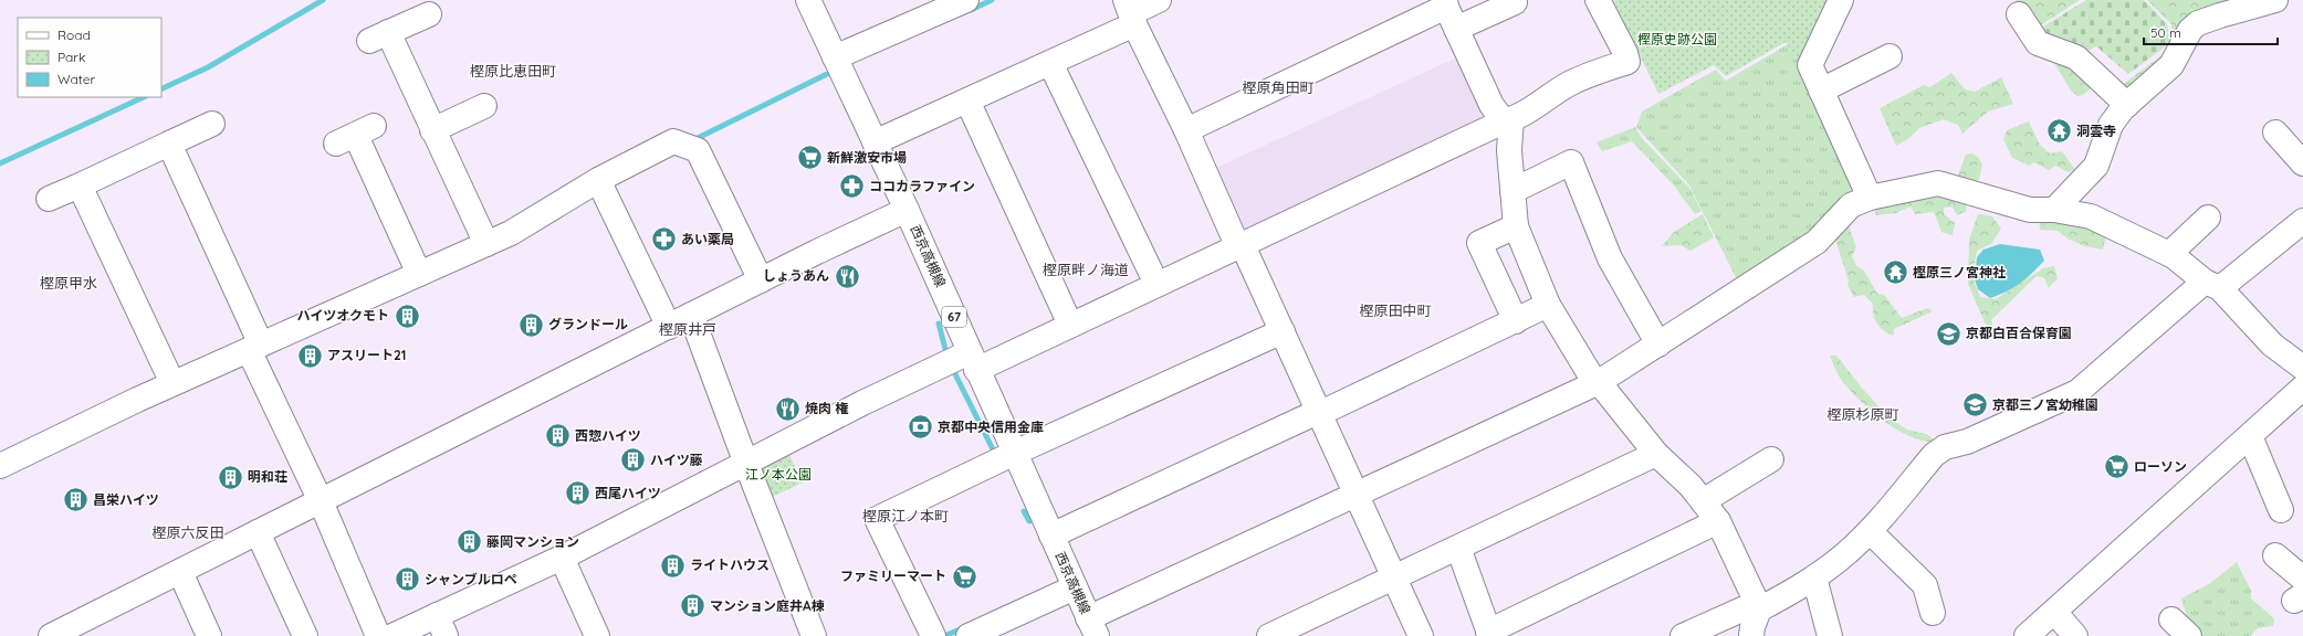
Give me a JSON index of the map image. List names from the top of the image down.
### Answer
{
  "streets": {
    "street": ["西京高槻線", "67"]
  },
  "districts": [
    "樫原比恵田町",
    "樫原角田町",
    "樫原畔ノ海道",
    "樫原甲水",
    "樫原田中町",
    "樫原井戸",
    "樫原杉原町",
    "樫原江ノ本町",
    "樫原六反田"
  ],
  "parks": ["樫原史跡公園", "江ノ本公園"],
  "places": {
    "temple": ["洞雲寺", "樫原三ノ宮神社"],
    "supermarket": ["新鮮激安市場", "ローソン", "ファミリーマート"],
    "pharmacy": ["ココカラファイン", "あい薬局"],
    "restaurant": ["しょうあん", "焼肉 権"],
    "building": [
      "ハイツオクモト",
      "グランドール",
      "アスリート21",
      "西惣ハイツ",
      "ハイツ藤",
      "明和荘",
      "西尾ハイツ",
      "昌栄ハイツ",
      "藤岡マンション",
      "ライトハウス",
      "シャンブルロペ",
      "マンション庭井A棟"
    ],
    "school or university": ["京都白百合保育園", "京都三ノ宮幼稚園"],
    "bank": ["京都中央信用金庫"]
  },
  "legend": ["Road", "Park", "Water"],
  "scale_bar": "50 m"
}
